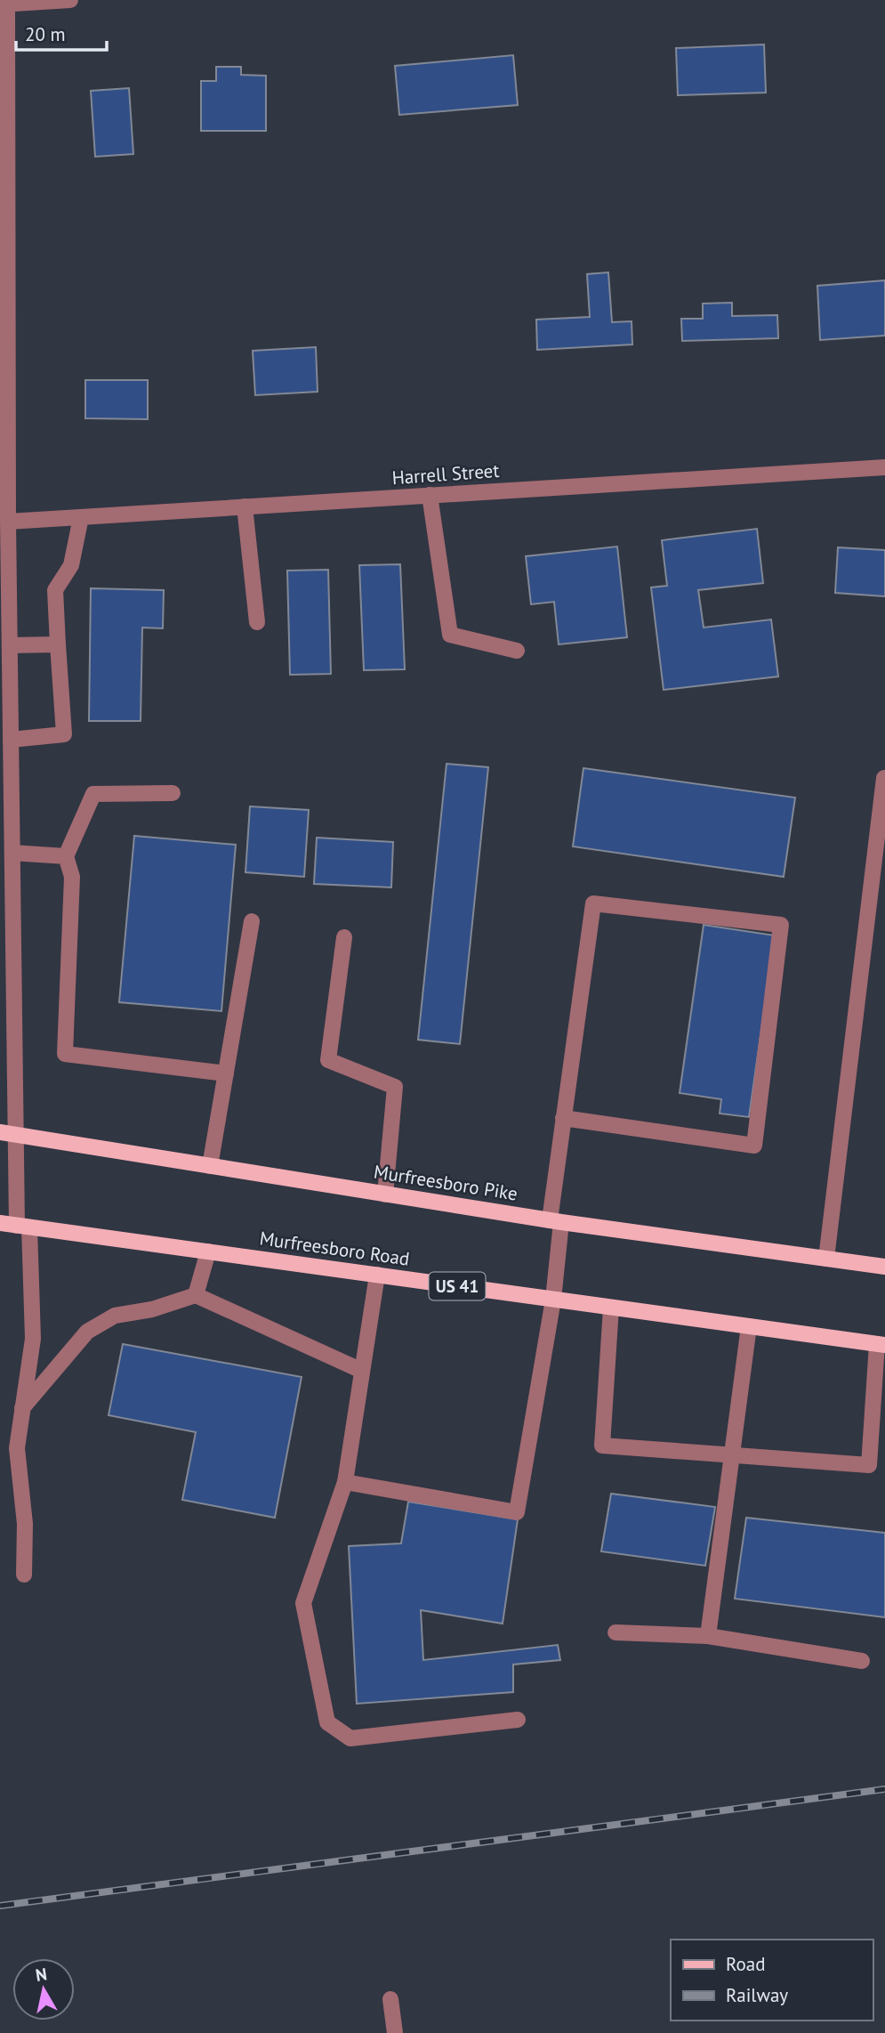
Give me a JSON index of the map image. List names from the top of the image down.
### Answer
{
  "streets": {
    "main road": ["Murfreesboro Pike", "Murfreesboro Road", "US 41"],
    "street": ["Harrell Street"]
  },
  "legend": ["Road", "Railway"],
  "scale_bar": "20 m",
  "north": "top"
}
